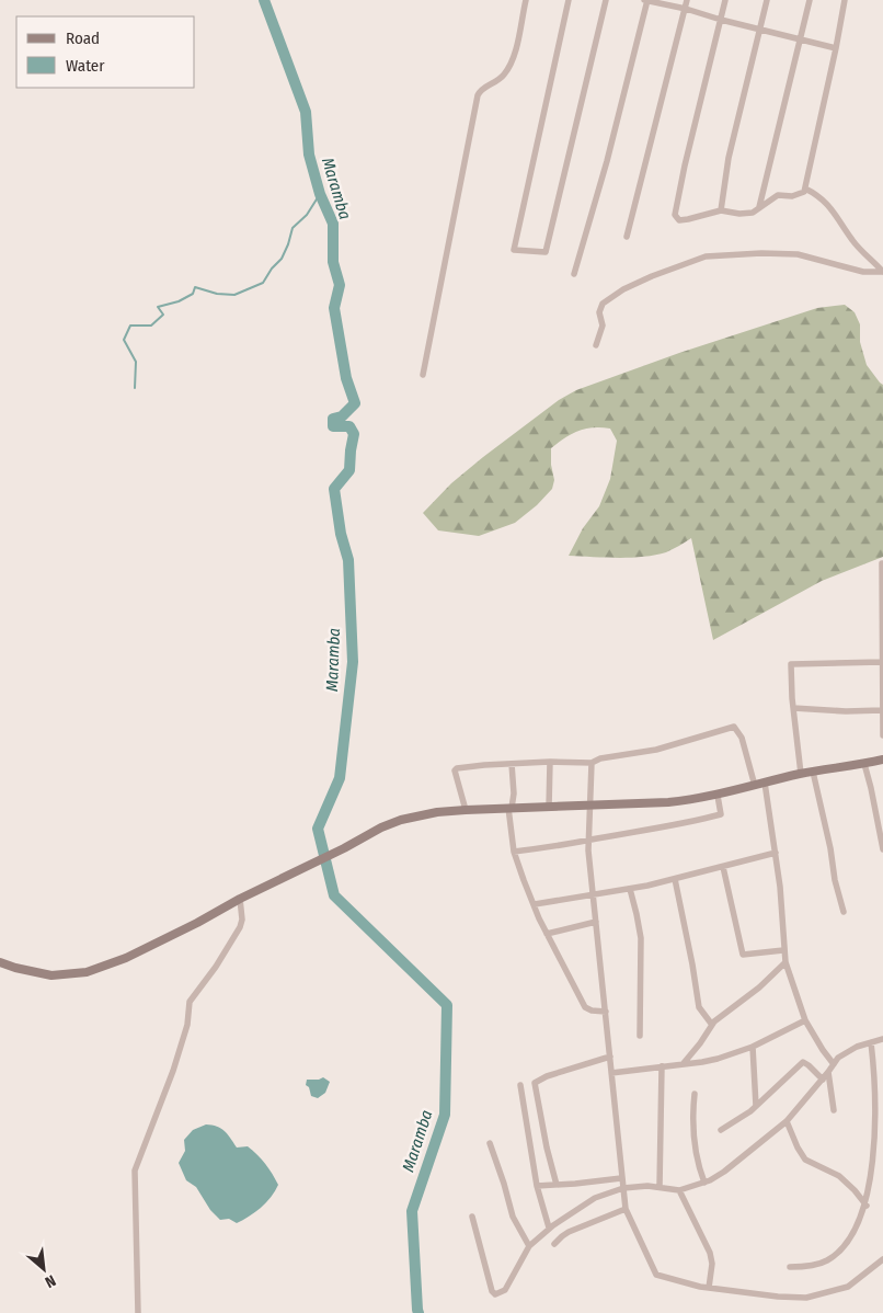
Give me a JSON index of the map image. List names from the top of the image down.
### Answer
{
  "water": ["Maramba"],
  "legend": ["Road", "Water"],
  "north": "bottom right"
}
